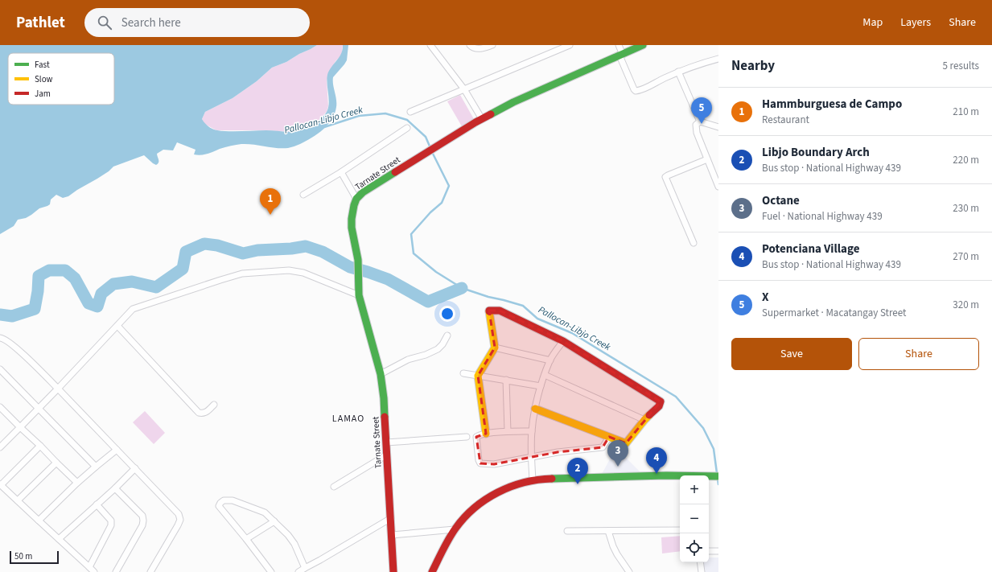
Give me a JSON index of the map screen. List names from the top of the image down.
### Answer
{
  "streets": {
    "street": ["Tarnate Street"]
  },
  "districts": ["LAMAO"],
  "water": ["Pallocan-Libjo Creek"],
  "legend": ["Fast", "Slow", "Jam"],
  "scale_bar": "50 m",
  "page": {
    "header": "Pathlet",
    "search": "Search here",
    "nav": ["Map", "Layers", "Share"],
    "heading": ["Nearby", "5 results"],
    "list": [
      {
        "mark": "1",
        "name": "Hammburguesa de Campo",
        "note": "Restaurant",
        "value": "210 m"
      },
      {
        "mark": "2",
        "name": "Libjo Boundary Arch",
        "note": "Bus stop · National Highway 439",
        "value": "220 m"
      },
      {
        "mark": "3",
        "name": "Octane",
        "note": "Fuel · National Highway 439",
        "value": "230 m"
      },
      {
        "mark": "4",
        "name": "Potenciana Village",
        "note": "Bus stop · National Highway 439",
        "value": "270 m"
      },
      {
        "mark": "5",
        "name": "X",
        "note": "Supermarket · Macatangay Street",
        "value": "320 m"
      }
    ],
    "pins": [
      "5",
      "1",
      "3",
      "4",
      "2"
    ],
    "buttons": ["Save", "Share"],
    "map_buttons": ["+", "−"],
    "scale": "50 m"
  }
}
